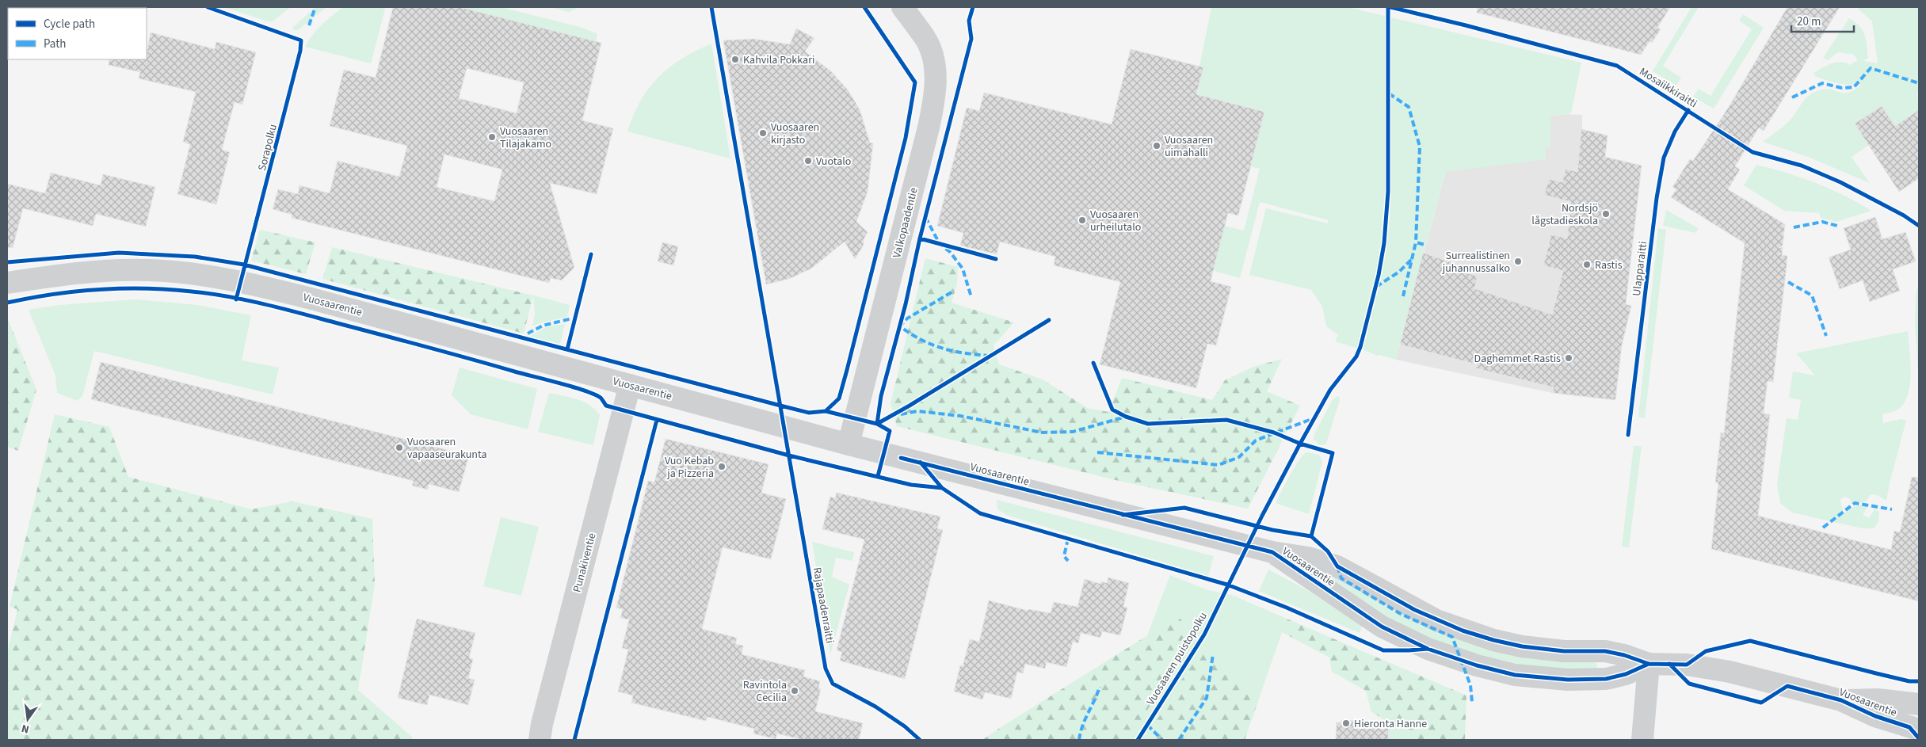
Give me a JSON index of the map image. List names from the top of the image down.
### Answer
{
  "streets": {
    "street": ["Valkopaadentie", "Vuosaarentie", "Punakiventie"],
    "cycle path": [
      "Mosaiikkiraitti",
      "Sorapolku",
      "Rajapaadenraitti",
      "Vuosaaren puistopolku"
    ]
  },
  "crossings": [
    ["Valkopaadentie", "Vuosaarentie"],
    ["Vuosaarentie", "Punakiventie"]
  ],
  "places": [
    "Kahvila Pokkari",
    "Vuosaaren kirjasto",
    "Vuosaaren Tilajakamo",
    "Vuosaaren uimahalli",
    "Vuotalo",
    "Nordsjö lågstadieskola",
    "Vuosaaren urheilutalo",
    "Surrealistinen juhannussalko",
    "Rastis",
    "Daghemmet Rastis",
    "Vuosaaren vapaaseurakunta",
    "Vuo Kebab ja Pizzeria",
    "Ravintola Cecilia",
    "Hieronta Hanne"
  ],
  "legend": ["Cycle path", "Path"],
  "scale_bar": "20 m",
  "north": "bottom"
}
